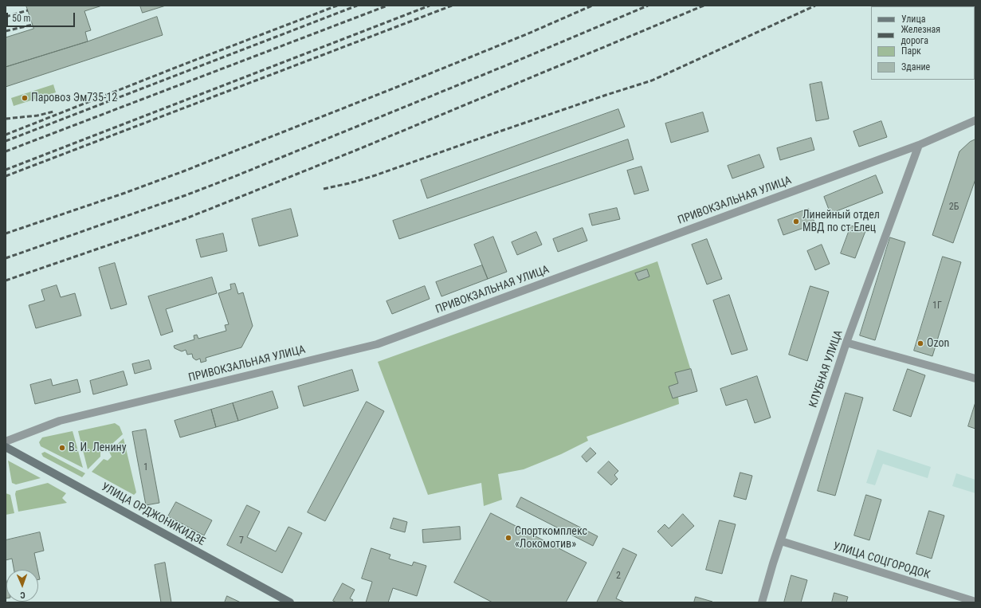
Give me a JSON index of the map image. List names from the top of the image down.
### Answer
{
  "streets": {
    "street": [
      "ПРИВОКЗАЛЬНАЯ УЛИЦА",
      "КЛУБНАЯ УЛИЦА",
      "УЛИЦА ОРДЖОНИКИДЗЕ",
      "УЛИЦА СОЦГОРОДОК"
    ]
  },
  "crossings": [
    ["ПРИВОКЗАЛЬНАЯ УЛИЦА", "КЛУБНАЯ УЛИЦА"],
    ["КЛУБНАЯ УЛИЦА", "УЛИЦА СОЦГОРОДОК"]
  ],
  "places": [
    "Паровоз Эм735-12",
    "Линейный отдел МВД по ст.Елец",
    "Ozon",
    "В. И. Ленину",
    "Спорткомплекс «Локомотив»"
  ],
  "house_numbers": [
    "2Б",
    "1Г",
    "1",
    "7",
    "2"
  ],
  "legend": [
    "Улица",
    "Железная дорога",
    "Парк",
    "Здание"
  ],
  "scale_bar": "50 m",
  "north": "bottom"
}
